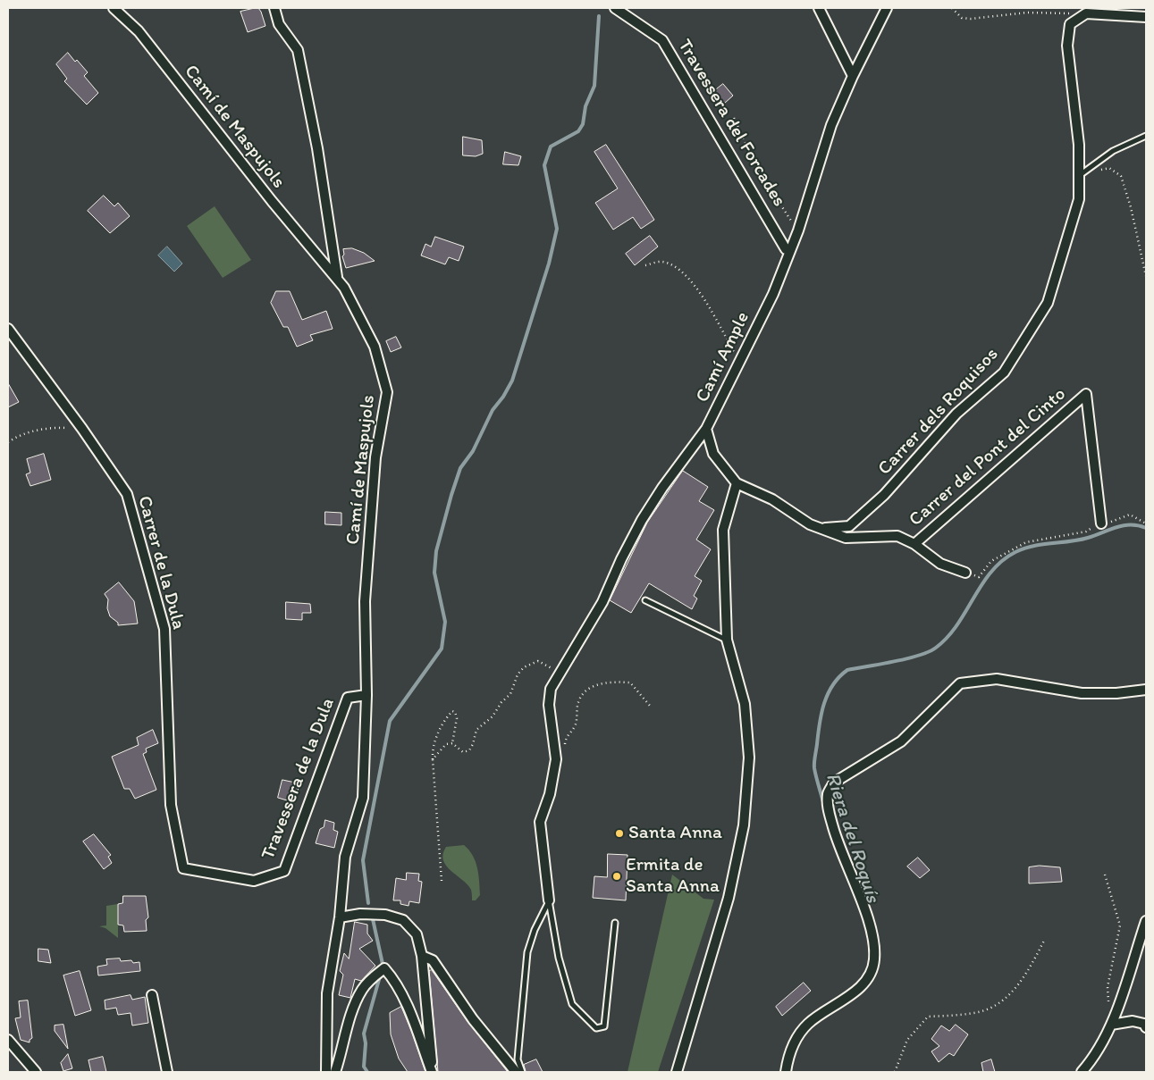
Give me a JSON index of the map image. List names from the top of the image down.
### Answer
{
  "streets": {
    "street": [
      "Travessera del Forcades",
      "Camí de Maspujols",
      "Camí Ample",
      "Carrer dels Roquisos",
      "Carrer del Pont del Cinto",
      "Carrer de la Dula",
      "Travessera de la Dula"
    ]
  },
  "crossings": [
    ["Camí de Maspujols", "Travessera de la Dula"],
    ["Camí Ample", "Carrer dels Roquisos"],
    ["Camí Ample", "Carrer del Pont del Cinto"],
    ["Carrer de la Dula", "Travessera de la Dula"]
  ],
  "water": ["Riera del Roquís"],
  "places": ["Santa Anna", "Ermita de Santa Anna"]
}
